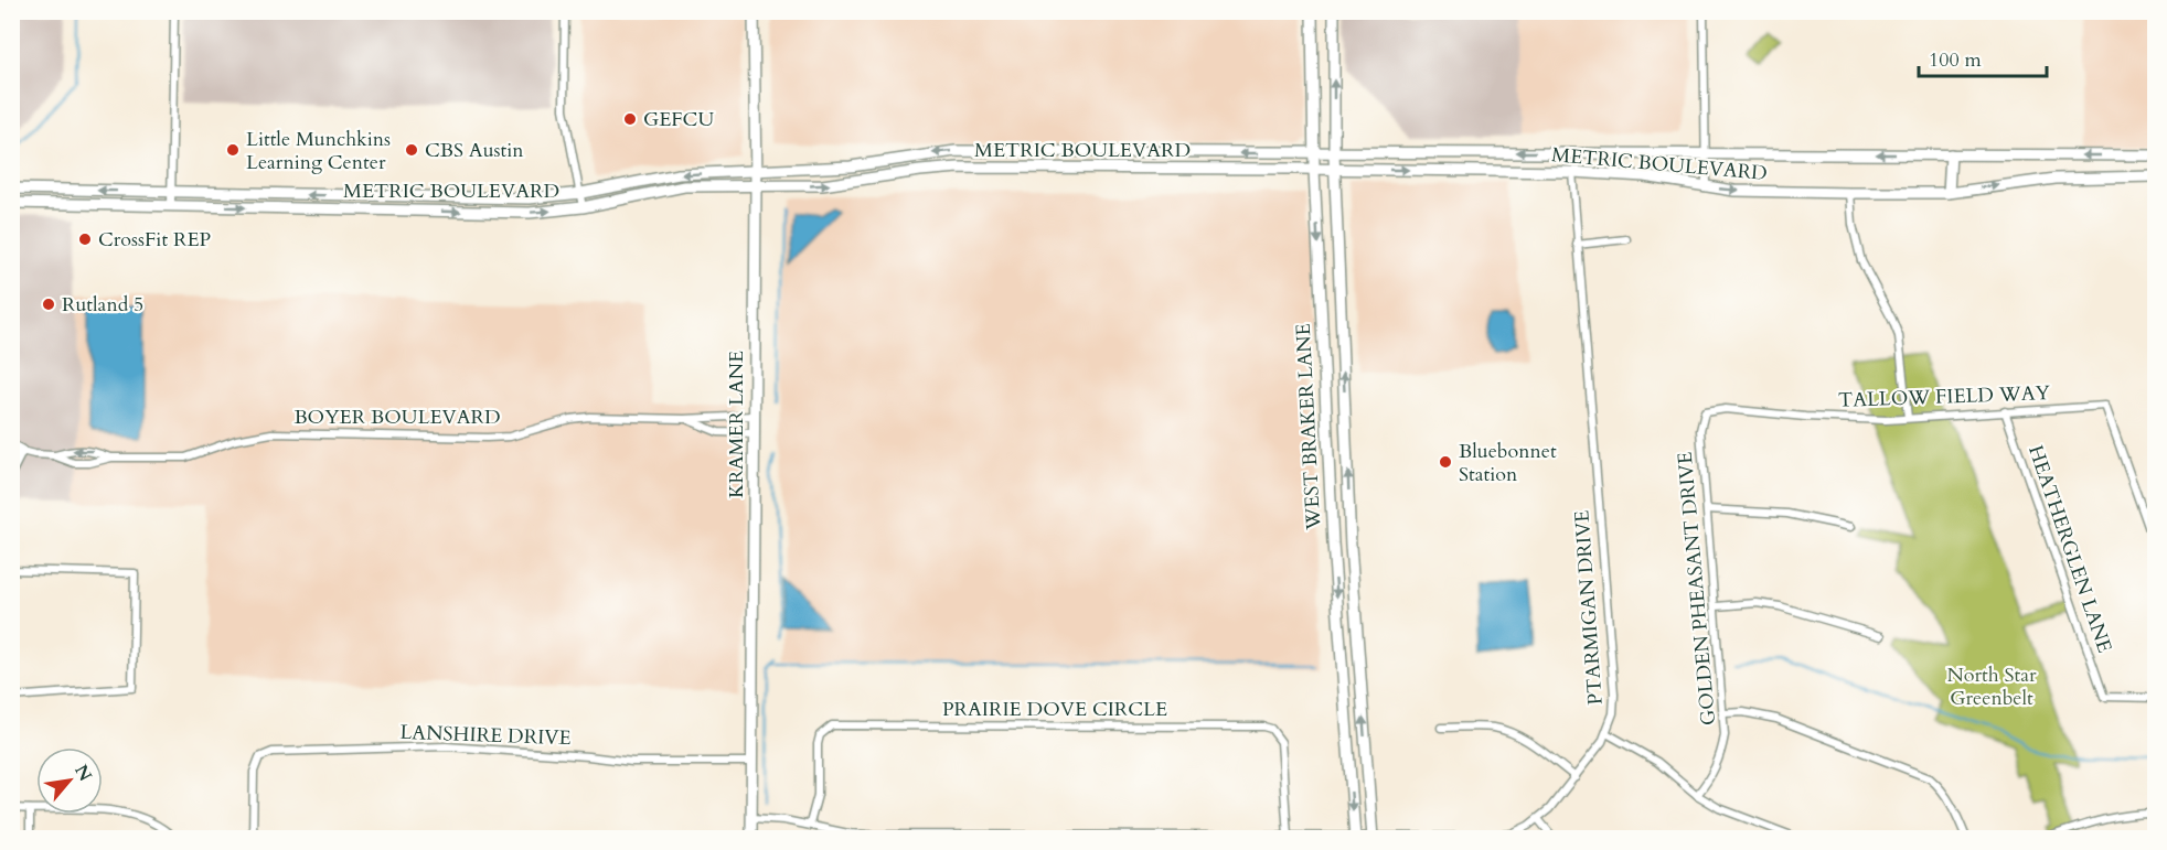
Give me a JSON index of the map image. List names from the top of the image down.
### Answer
{
  "streets": {
    "main road": ["METRIC BOULEVARD", "KRAMER LANE", "WEST BRAKER LANE"],
    "street": [
      "TALLOW FIELD WAY",
      "BOYER BOULEVARD",
      "HEATHERGLEN LANE",
      "GOLDEN PHEASANT DRIVE",
      "PTARMIGAN DRIVE",
      "PRAIRIE DOVE CIRCLE",
      "LANSHIRE DRIVE"
    ]
  },
  "crossings": [
    ["METRIC BOULEVARD", "KRAMER LANE"],
    ["METRIC BOULEVARD", "WEST BRAKER LANE"],
    ["METRIC BOULEVARD", "PTARMIGAN DRIVE"],
    ["TALLOW FIELD WAY", "HEATHERGLEN LANE"],
    ["TALLOW FIELD WAY", "GOLDEN PHEASANT DRIVE"],
    ["BOYER BOULEVARD", "KRAMER LANE"],
    ["KRAMER LANE", "PTARMIGAN DRIVE"],
    ["KRAMER LANE", "LANSHIRE DRIVE"],
    ["WEST BRAKER LANE", "PTARMIGAN DRIVE"],
    ["PTARMIGAN DRIVE", "PRAIRIE DOVE CIRCLE"]
  ],
  "parks": ["North Star Greenbelt"],
  "places": [
    "GEFCU",
    "Little Munchkins Learning Center",
    "CBS Austin",
    "CrossFit REP",
    "Rutland 5",
    "Bluebonnet Station"
  ],
  "scale_bar": "100 m",
  "north": "top right"
}
